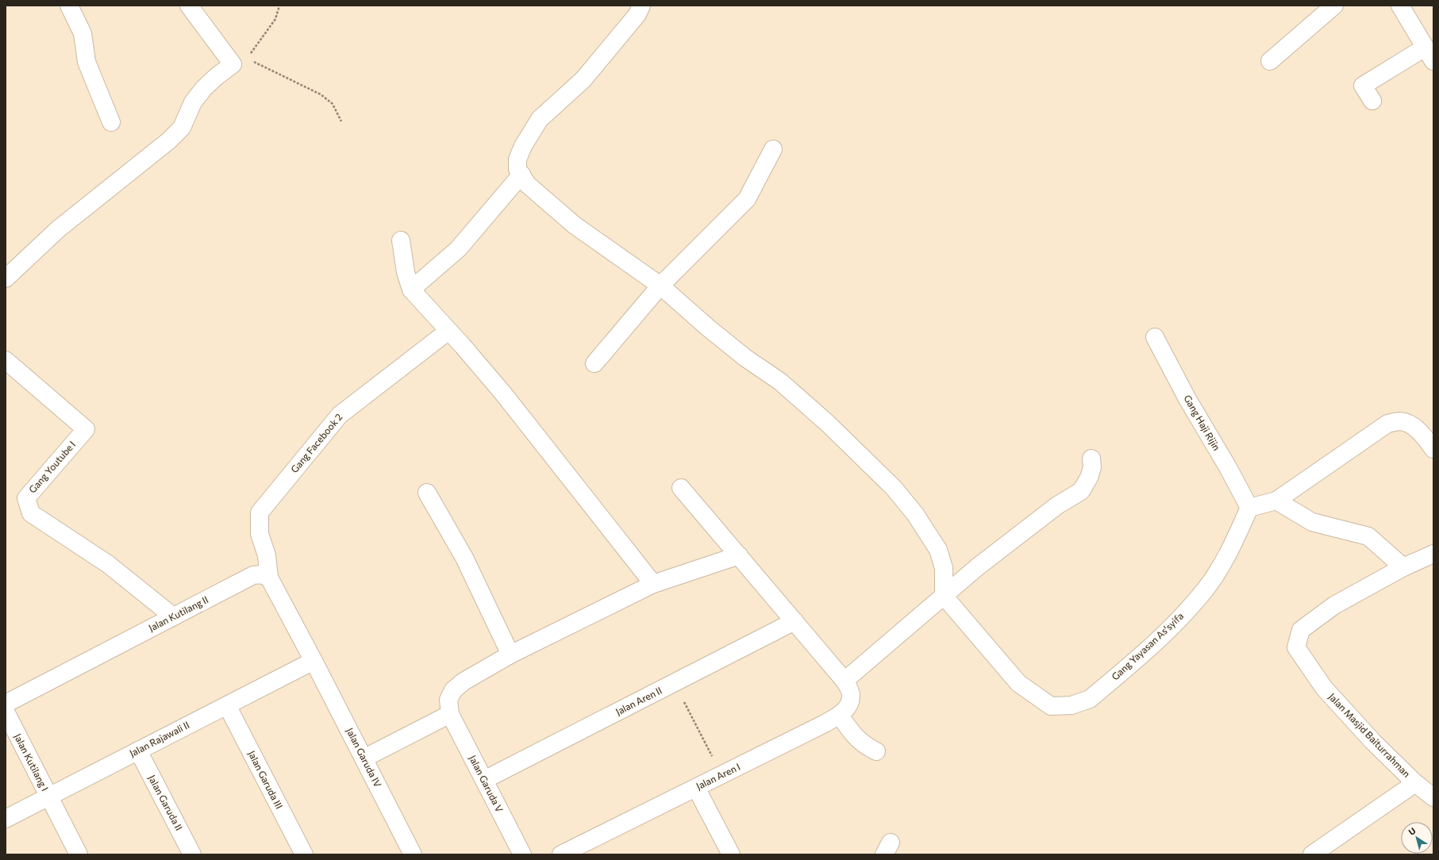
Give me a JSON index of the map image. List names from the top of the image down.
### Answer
{
  "streets": {
    "street": [
      "Gang Haji Rijin",
      "Gang Facebook 2",
      "Gang Youtube I",
      "Jalan Kutilang II",
      "Gang Yayasan As'syifa",
      "Jalan Aren II",
      "Jalan Masjid Baiturrahman",
      "Jalan Rajawali II",
      "Jalan Garuda IV",
      "Jalan Kutilang I",
      "Jalan Aren I",
      "Jalan Garuda III",
      "Jalan Garuda V",
      "Jalan Garuda II"
    ]
  },
  "crossings": [
    ["Gang Haji Rijin", "Gang Yayasan As'syifa"],
    ["Gang Facebook 2", "Jalan Kutilang II"],
    ["Gang Youtube I", "Jalan Kutilang II"],
    ["Jalan Aren II", "Jalan Aren I"],
    ["Jalan Aren II", "Jalan Garuda V"],
    ["Jalan Rajawali II", "Jalan Garuda IV"],
    ["Jalan Rajawali II", "Jalan Kutilang I"],
    ["Jalan Rajawali II", "Jalan Garuda III"],
    ["Jalan Rajawali II", "Jalan Garuda II"]
  ],
  "north": "top left"
}
